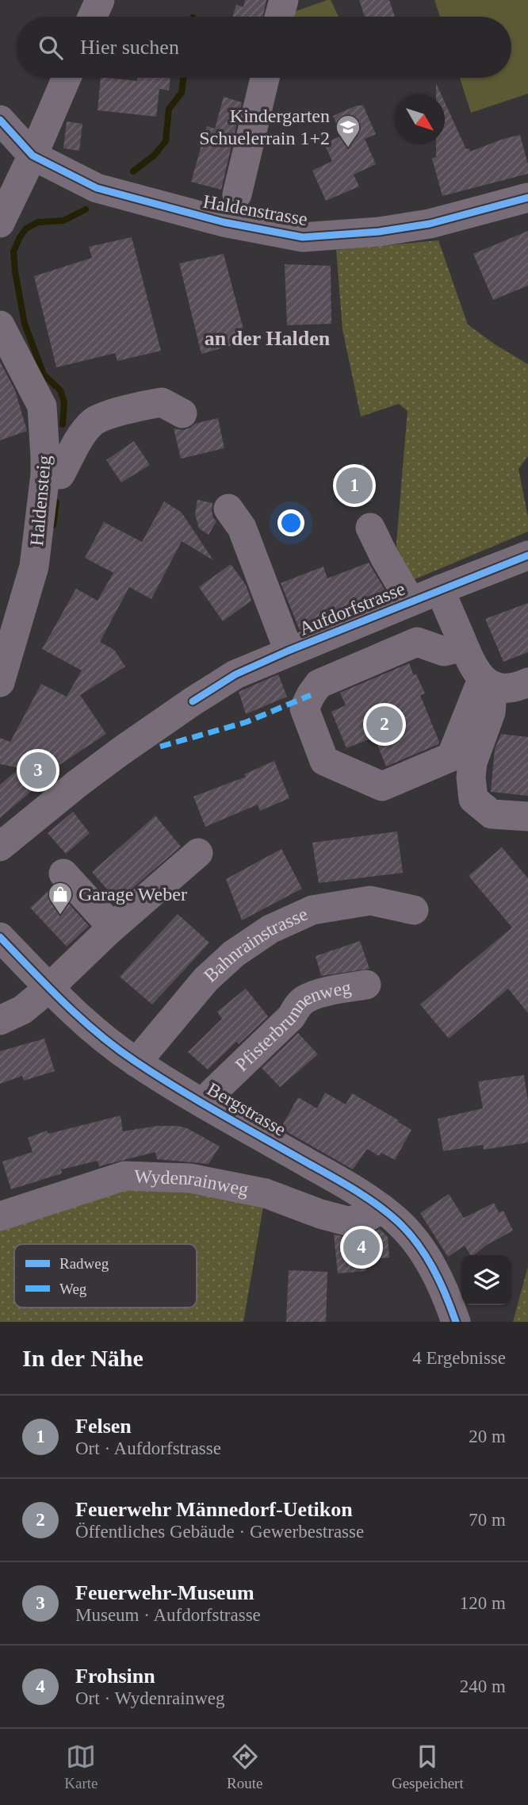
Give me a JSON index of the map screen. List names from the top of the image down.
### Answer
{
  "streets": {
    "street": [
      "Haldenstrasse",
      "Haldensteig",
      "Aufdorfstrasse",
      "Bahnrainstrasse",
      "Pfisterbrunnenweg",
      "Bergstrasse",
      "Wydenrainweg"
    ]
  },
  "crossings": [
    ["Bahnrainstrasse", "Bergstrasse"],
    ["Pfisterbrunnenweg", "Bergstrasse"],
    ["Bergstrasse", "Wydenrainweg"]
  ],
  "districts": ["an der Halden"],
  "places": {
    "school or university": ["Kindergarten Schuelerrain 1+2"],
    "shop": ["Garage Weber"]
  },
  "legend": ["Radweg", "Weg"],
  "north": "bottom right",
  "page": {
    "search": "Hier suchen",
    "pins": [
      "1",
      "2",
      "3",
      "4"
    ],
    "heading": ["In der Nähe", "4 Ergebnisse"],
    "list": [
      {
        "mark": "1",
        "name": "Felsen",
        "note": "Ort · Aufdorfstrasse",
        "value": "20 m"
      },
      {
        "mark": "2",
        "name": "Feuerwehr Männedorf-Uetikon",
        "note": "Öffentliches Gebäude · Gewerbestrasse",
        "value": "70 m"
      },
      {
        "mark": "3",
        "name": "Feuerwehr-Museum",
        "note": "Museum · Aufdorfstrasse",
        "value": "120 m"
      },
      {
        "mark": "4",
        "name": "Frohsinn",
        "note": "Ort · Wydenrainweg",
        "value": "240 m"
      }
    ],
    "nav": ["Karte", "Route", "Gespeichert"]
  }
}
